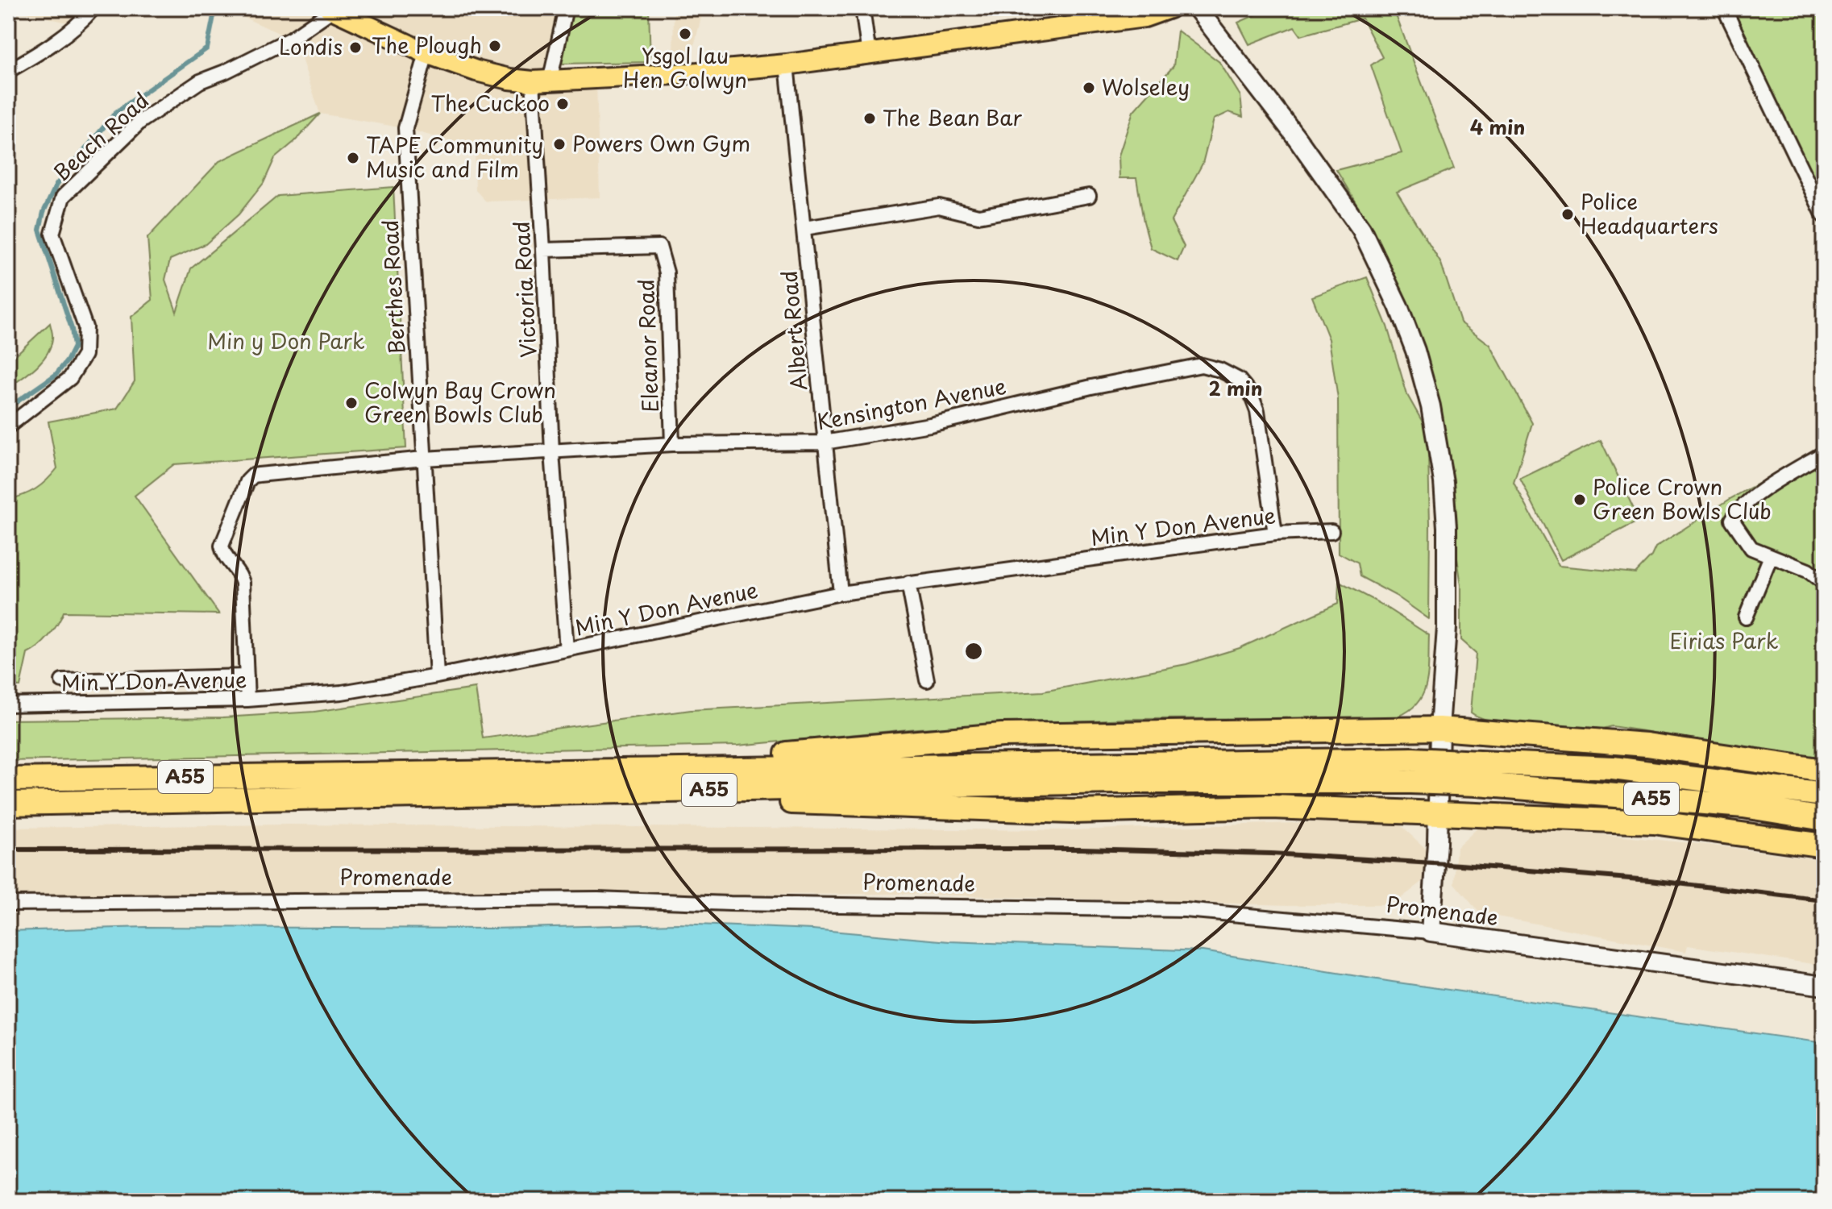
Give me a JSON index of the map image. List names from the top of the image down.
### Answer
{
  "streets": {
    "highway": ["A55"],
    "street": [
      "Beach Road",
      "Berthes Road",
      "Victoria Road",
      "Albert Road",
      "Eleanor Road",
      "Kensington Avenue",
      "Min Y Don Avenue",
      "Promenade"
    ]
  },
  "crossings": [
    ["Berthes Road", "Kensington Avenue"],
    ["Berthes Road", "Min Y Don Avenue"],
    ["Victoria Road", "Eleanor Road"],
    ["Victoria Road", "Kensington Avenue"],
    ["Victoria Road", "Min Y Don Avenue"],
    ["Albert Road", "Kensington Avenue"],
    ["Albert Road", "Min Y Don Avenue"],
    ["Eleanor Road", "Kensington Avenue"],
    ["Kensington Avenue", "Min Y Don Avenue"]
  ],
  "parks": ["Min y Don Park", "Eirias Park"],
  "places": [
    "Ysgol Iau Hen Golwyn",
    "The Plough",
    "Londis",
    "Wolseley",
    "The Cuckoo",
    "The Bean Bar",
    "Powers Own Gym",
    "TAPE Community Music and Film",
    "Police Headquarters",
    "Colwyn Bay Crown Green Bowls Club",
    "Police Crown Green Bowls Club"
  ],
  "rings": ["4 min", "2 min"]
}
